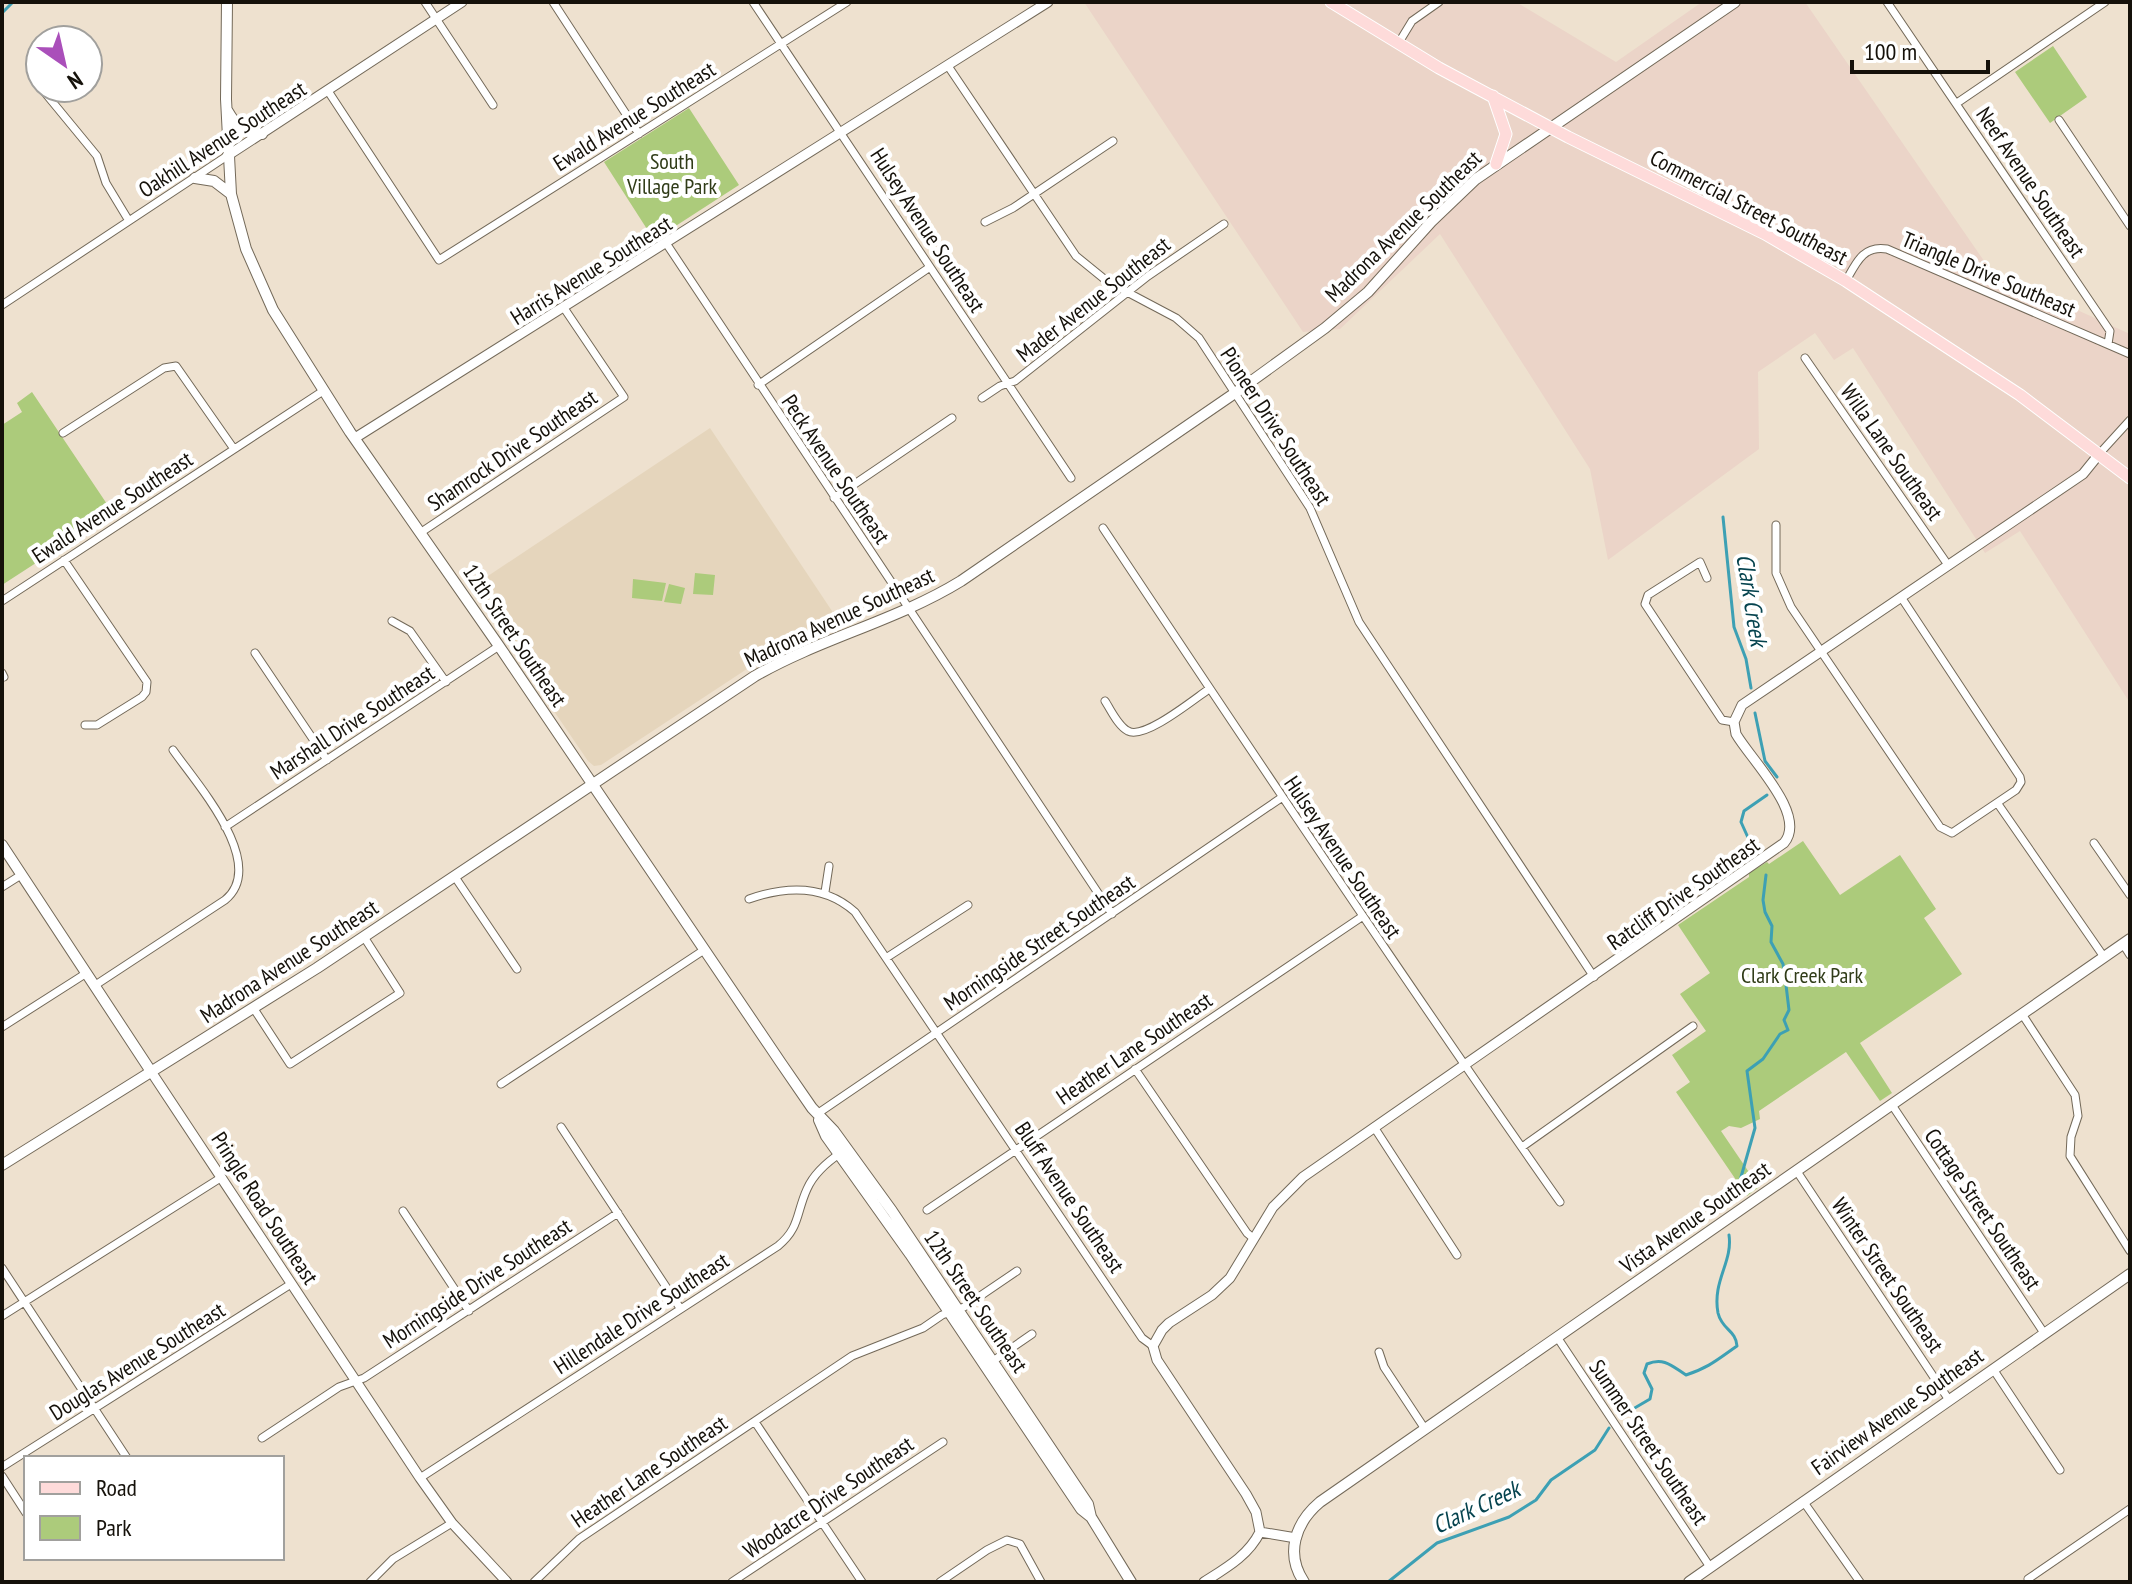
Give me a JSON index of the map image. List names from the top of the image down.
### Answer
{
  "streets": {
    "main road": [
      "Commercial Street Southeast",
      "Madrona Avenue Southeast",
      "12th Street Southeast",
      "Pringle Road Southeast",
      "Vista Avenue Southeast",
      "Fairview Avenue Southeast"
    ],
    "street": [
      "Ewald Avenue Southeast",
      "Oakhill Avenue Southeast",
      "Neef Avenue Southeast",
      "Hulsey Avenue Southeast",
      "Harris Avenue Southeast",
      "Triangle Drive Southeast",
      "Mader Avenue Southeast",
      "Pioneer Drive Southeast",
      "Shamrock Drive Southeast",
      "Willa Lane Southeast",
      "Peck Avenue Southeast",
      "Marshall Drive Southeast",
      "Ratcliff Drive Southeast",
      "Morningside Street Southeast",
      "Heather Lane Southeast",
      "Bluff Avenue Southeast",
      "Cottage Street Southeast",
      "Winter Street Southeast",
      "Morningside Drive Southeast",
      "Hillendale Drive Southeast",
      "Douglas Avenue Southeast",
      "Summer Street Southeast",
      "Woodacre Drive Southeast"
    ]
  },
  "crossings": [
    ["Ewald Avenue Southeast", "Oakhill Avenue Southeast"],
    ["Ewald Avenue Southeast", "Hulsey Avenue Southeast"],
    ["Ewald Avenue Southeast", "12th Street Southeast"],
    ["Oakhill Avenue Southeast", "12th Street Southeast"],
    ["Neef Avenue Southeast", "Triangle Drive Southeast"],
    ["Commercial Street Southeast", "Madrona Avenue Southeast"],
    ["Commercial Street Southeast", "Triangle Drive Southeast"],
    ["Madrona Avenue Southeast", "Pioneer Drive Southeast"],
    ["Madrona Avenue Southeast", "Peck Avenue Southeast"],
    ["Madrona Avenue Southeast", "12th Street Southeast"],
    ["Madrona Avenue Southeast", "Pringle Road Southeast"],
    ["Hulsey Avenue Southeast", "Harris Avenue Southeast"],
    ["Hulsey Avenue Southeast", "Mader Avenue Southeast"],
    ["Hulsey Avenue Southeast", "Ratcliff Drive Southeast"],
    ["Hulsey Avenue Southeast", "Morningside Street Southeast"],
    ["Hulsey Avenue Southeast", "Heather Lane Southeast"],
    ["Harris Avenue Southeast", "Pioneer Drive Southeast"],
    ["Harris Avenue Southeast", "Shamrock Drive Southeast"],
    ["Harris Avenue Southeast", "Peck Avenue Southeast"],
    ["Harris Avenue Southeast", "12th Street Southeast"],
    ["Mader Avenue Southeast", "Pioneer Drive Southeast"],
    ["Pioneer Drive Southeast", "Ratcliff Drive Southeast"],
    ["Shamrock Drive Southeast", "12th Street Southeast"],
    ["Peck Avenue Southeast", "Morningside Street Southeast"],
    ["12th Street Southeast", "Marshall Drive Southeast"],
    ["12th Street Southeast", "Morningside Street Southeast"],
    ["12th Street Southeast", "Heather Lane Southeast"],
    ["12th Street Southeast", "Hillendale Drive Southeast"],
    ["Ratcliff Drive Southeast", "Bluff Avenue Southeast"],
    ["Morningside Street Southeast", "Bluff Avenue Southeast"],
    ["Heather Lane Southeast", "Bluff Avenue Southeast"],
    ["Pringle Road Southeast", "Morningside Drive Southeast"],
    ["Pringle Road Southeast", "Hillendale Drive Southeast"],
    ["Pringle Road Southeast", "Douglas Avenue Southeast"],
    ["Cottage Street Southeast", "Vista Avenue Southeast"],
    ["Cottage Street Southeast", "Fairview Avenue Southeast"],
    ["Vista Avenue Southeast", "Winter Street Southeast"],
    ["Vista Avenue Southeast", "Summer Street Southeast"],
    ["Winter Street Southeast", "Fairview Avenue Southeast"],
    ["Fairview Avenue Southeast", "Summer Street Southeast"]
  ],
  "water": ["Clark Creek"],
  "parks": ["South Village Park", "Clark Creek Park"],
  "legend": ["Road", "Park"],
  "scale_bar": "100 m",
  "north": "bottom right"
}
